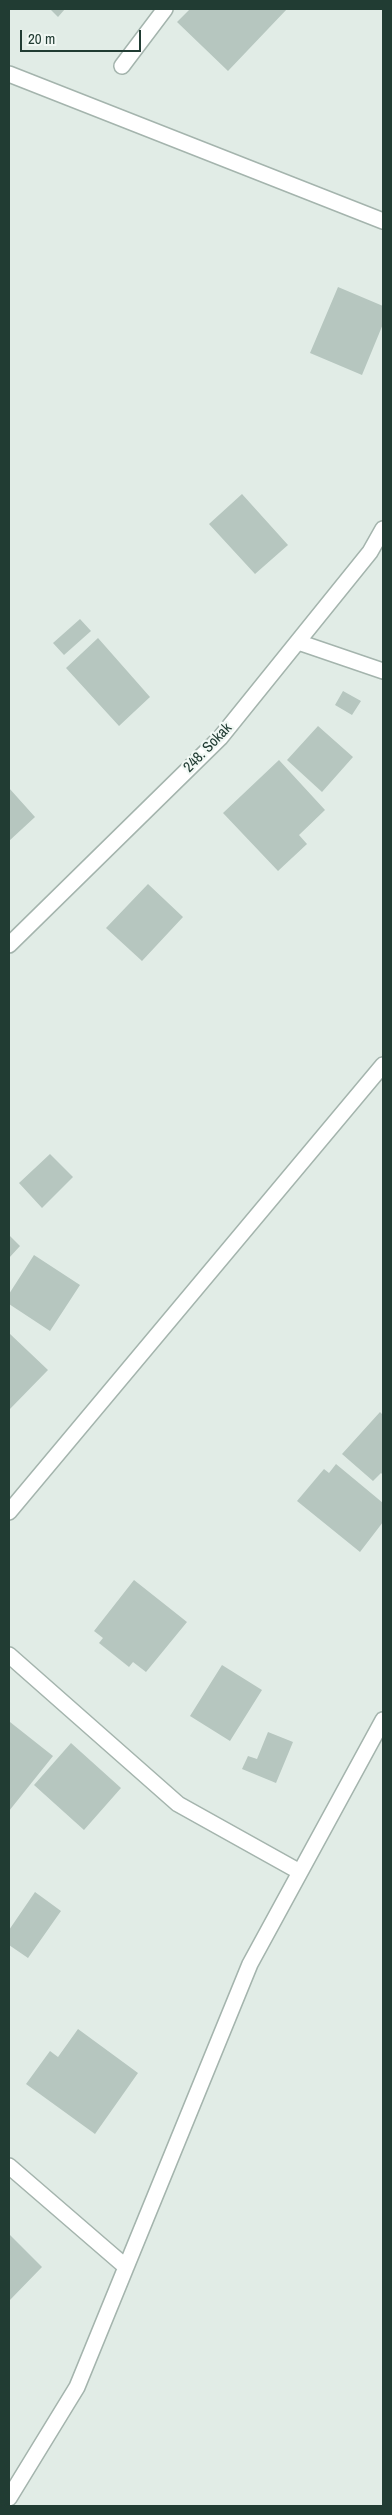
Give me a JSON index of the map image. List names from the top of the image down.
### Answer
{
  "streets": {
    "street": ["248. Sokak"]
  },
  "scale_bar": "20 m"
}
